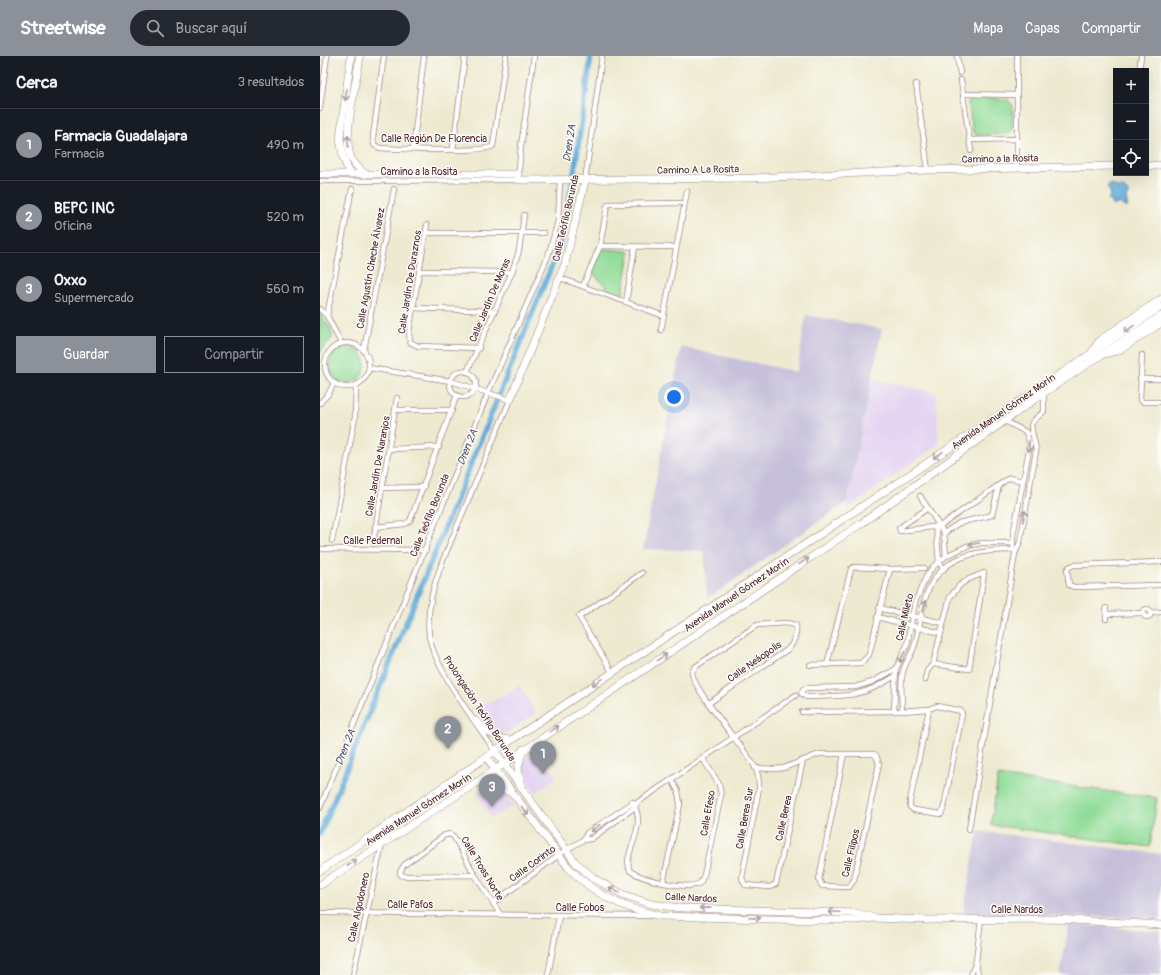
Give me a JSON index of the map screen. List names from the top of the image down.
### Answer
{
  "streets": {
    "street": [
      "Calle Región De Florencia",
      "Camino a la Rosita",
      "Camino A La Rosita",
      "Calle Teófilo Borunda",
      "Calle Agustín Cheche Álvarez",
      "Calle Jardín De Duraznos",
      "Calle Jardín De Moras",
      "Avenida Manuel Gómez Morín",
      "Calle Jardín De Naranjos",
      "Calle Pedernal",
      "Calle Mileto",
      "Calle Neáopolis",
      "Prolongación Teófilo Borunda",
      "Calle Efeso",
      "Calle Berea Sur",
      "Calle Berea",
      "Calle Filipos",
      "Calle Corinto",
      "Calle Troas Norte",
      "Calle Nardos",
      "Calle Pafos",
      "Calle Algodonero",
      "Calle Fobos"
    ]
  },
  "crossings": [
    ["Camino a la Rosita", "Camino A La Rosita"],
    ["Camino A La Rosita", "Calle Teófilo Borunda"],
    ["Calle Teófilo Borunda", "Calle Pedernal"],
    ["Calle Teófilo Borunda", "Prolongación Teófilo Borunda"],
    ["Calle Jardín De Duraznos", "Calle Jardín De Moras"],
    ["Avenida Manuel Gómez Morín", "Prolongación Teófilo Borunda"],
    ["Avenida Manuel Gómez Morín", "Calle Algodonero"],
    ["Prolongación Teófilo Borunda", "Calle Corinto"],
    ["Prolongación Teófilo Borunda", "Calle Nardos"],
    ["Calle Efeso", "Calle Corinto"],
    ["Calle Berea Sur", "Calle Berea"],
    ["Calle Corinto", "Calle Troas Norte"],
    ["Calle Troas Norte", "Calle Pafos"],
    ["Calle Troas Norte", "Calle Fobos"],
    ["Calle Nardos", "Calle Fobos"],
    ["Calle Pafos", "Calle Algodonero"],
    ["Calle Pafos", "Calle Fobos"]
  ],
  "water": ["Dren 2A"],
  "page": {
    "header": "Streetwise",
    "search": "Buscar aquí",
    "nav": ["Mapa", "Capas", "Compartir"],
    "heading": ["Cerca", "3 resultados"],
    "map_buttons": ["+", "−"],
    "list": [
      {
        "mark": "1",
        "name": "Farmacia Guadalajara",
        "note": "Farmacia",
        "value": "490 m"
      },
      {
        "mark": "2",
        "name": "BEPC INC",
        "note": "Oficina",
        "value": "520 m"
      },
      {
        "mark": "3",
        "name": "Oxxo",
        "note": "Supermercado",
        "value": "560 m"
      }
    ],
    "buttons": ["Guardar", "Compartir"],
    "pins": ["2", "1", "3"]
  }
}
